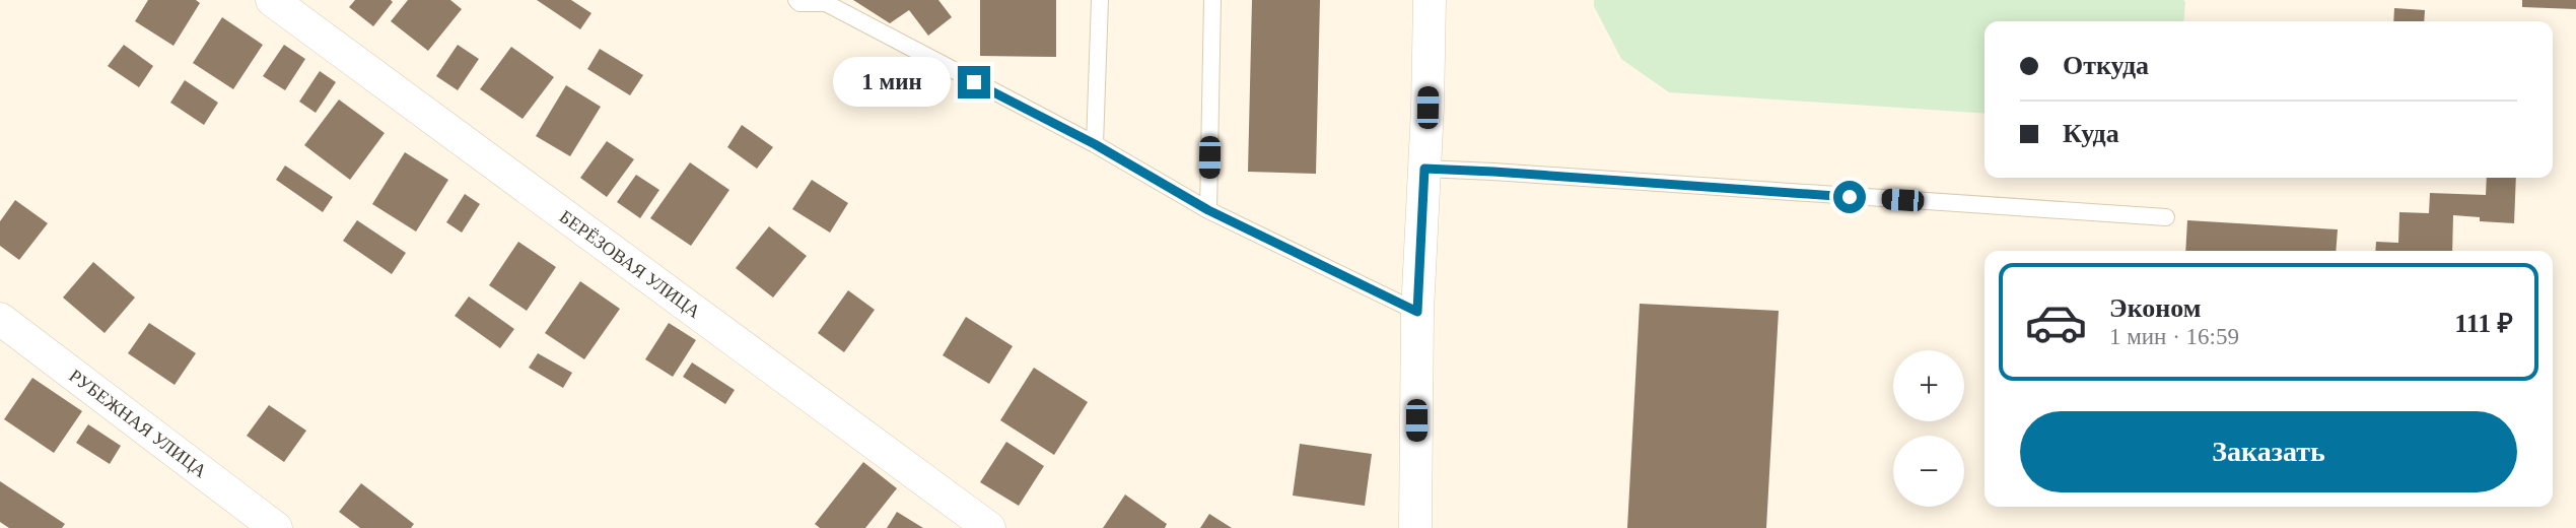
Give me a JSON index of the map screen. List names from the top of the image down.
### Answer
{
  "streets": {
    "street": ["БЕРЁЗОВАЯ УЛИЦА", "РУБЕЖНАЯ УЛИЦА"]
  },
  "page": {
    "banner": ["Откуда", "Куда"],
    "bubble": "1 мин",
    "list": [
      {
        "name": "Эконом",
        "note": "1 мин · 16:59",
        "value": "111 ₽"
      }
    ],
    "map_buttons": ["+", "−"],
    "buttons": "Заказать"
  }
}
